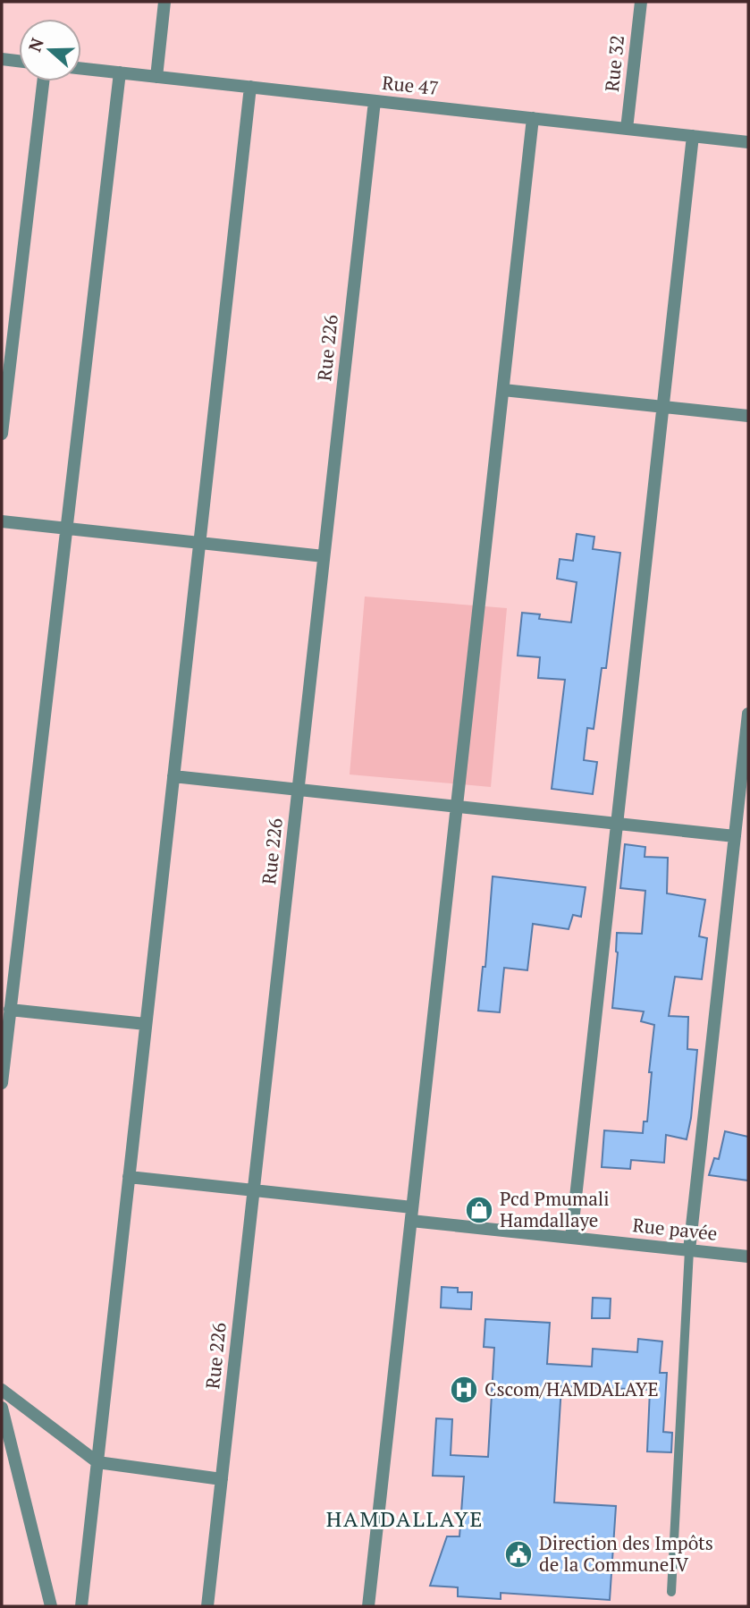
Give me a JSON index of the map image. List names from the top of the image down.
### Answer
{
  "streets": {
    "street": [
      "Rue 32",
      "Rue 47",
      "Rue 226",
      "Rue pavée"
    ]
  },
  "crossings": [
    ["Rue 32", "Rue 47"],
    ["Rue 47", "Rue 226"],
    ["Rue 226", "Rue pavée"]
  ],
  "districts": ["HAMDALLAYE"],
  "places": {
    "shop": ["Pcd Pmumali Hamdallaye"],
    "hospital": ["Cscom/HAMDALAYE"],
    "public building": ["Direction des Impôts de la CommuneIV"]
  },
  "north": "left"
}
